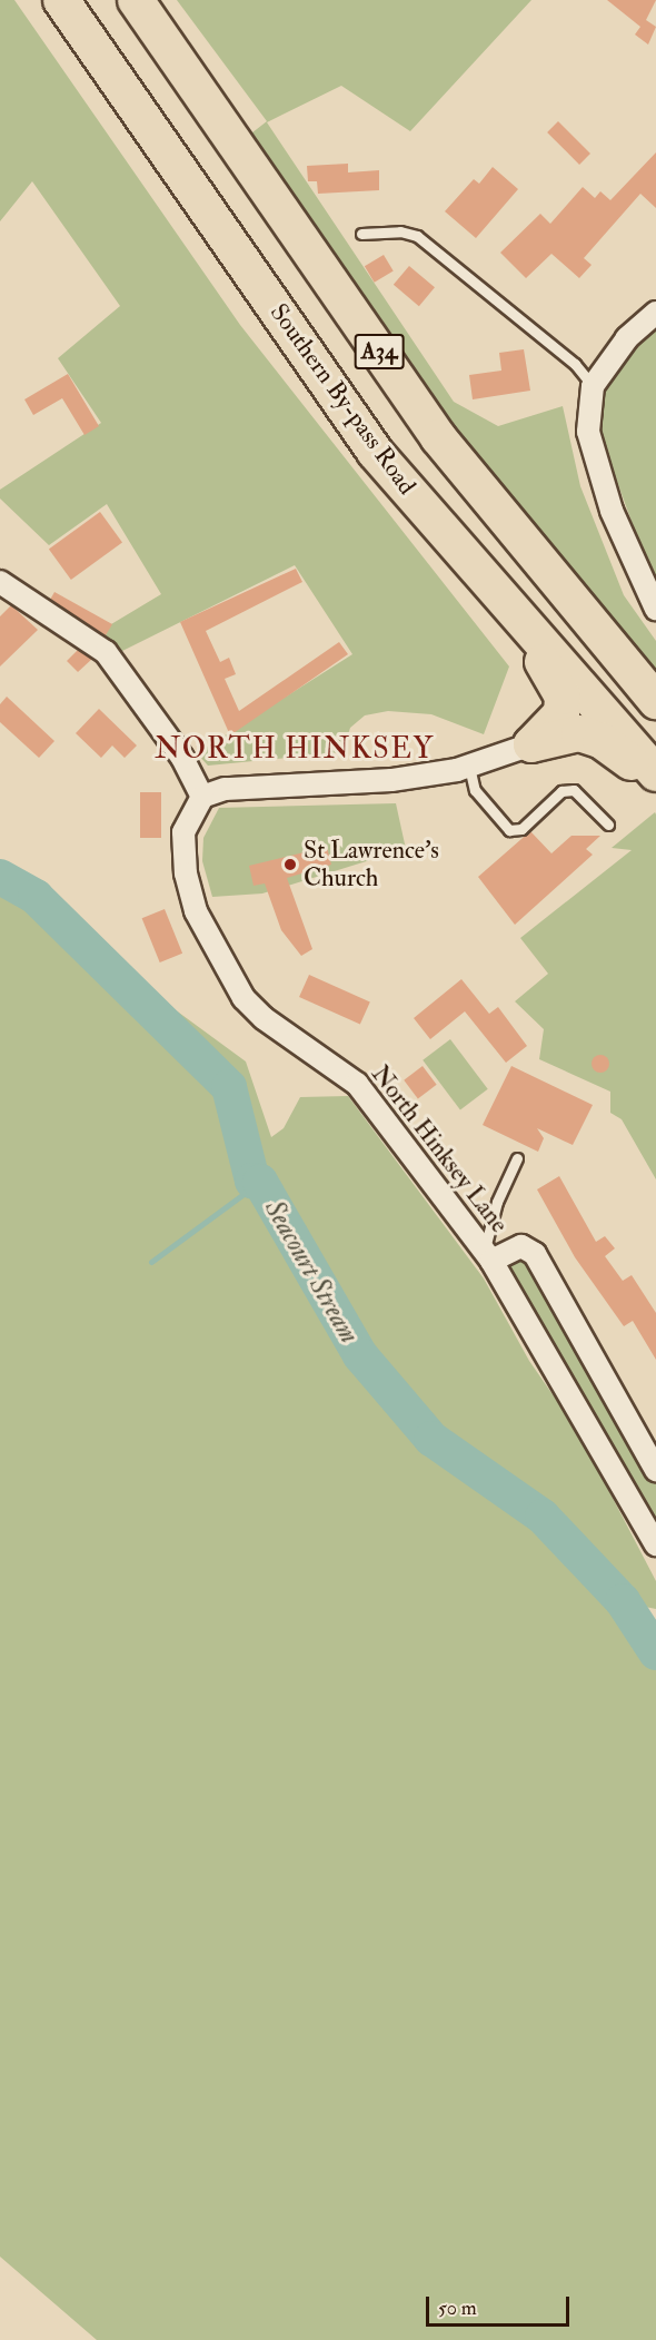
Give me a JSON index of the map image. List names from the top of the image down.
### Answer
{
  "streets": {
    "highway": ["A34", "Southern By-pass Road"],
    "street": ["North Hinksey Lane"]
  },
  "districts": ["NORTH HINKSEY"],
  "water": ["Seacourt Stream"],
  "places": ["St Lawrence's Church"],
  "scale_bar": "50 m"
}
